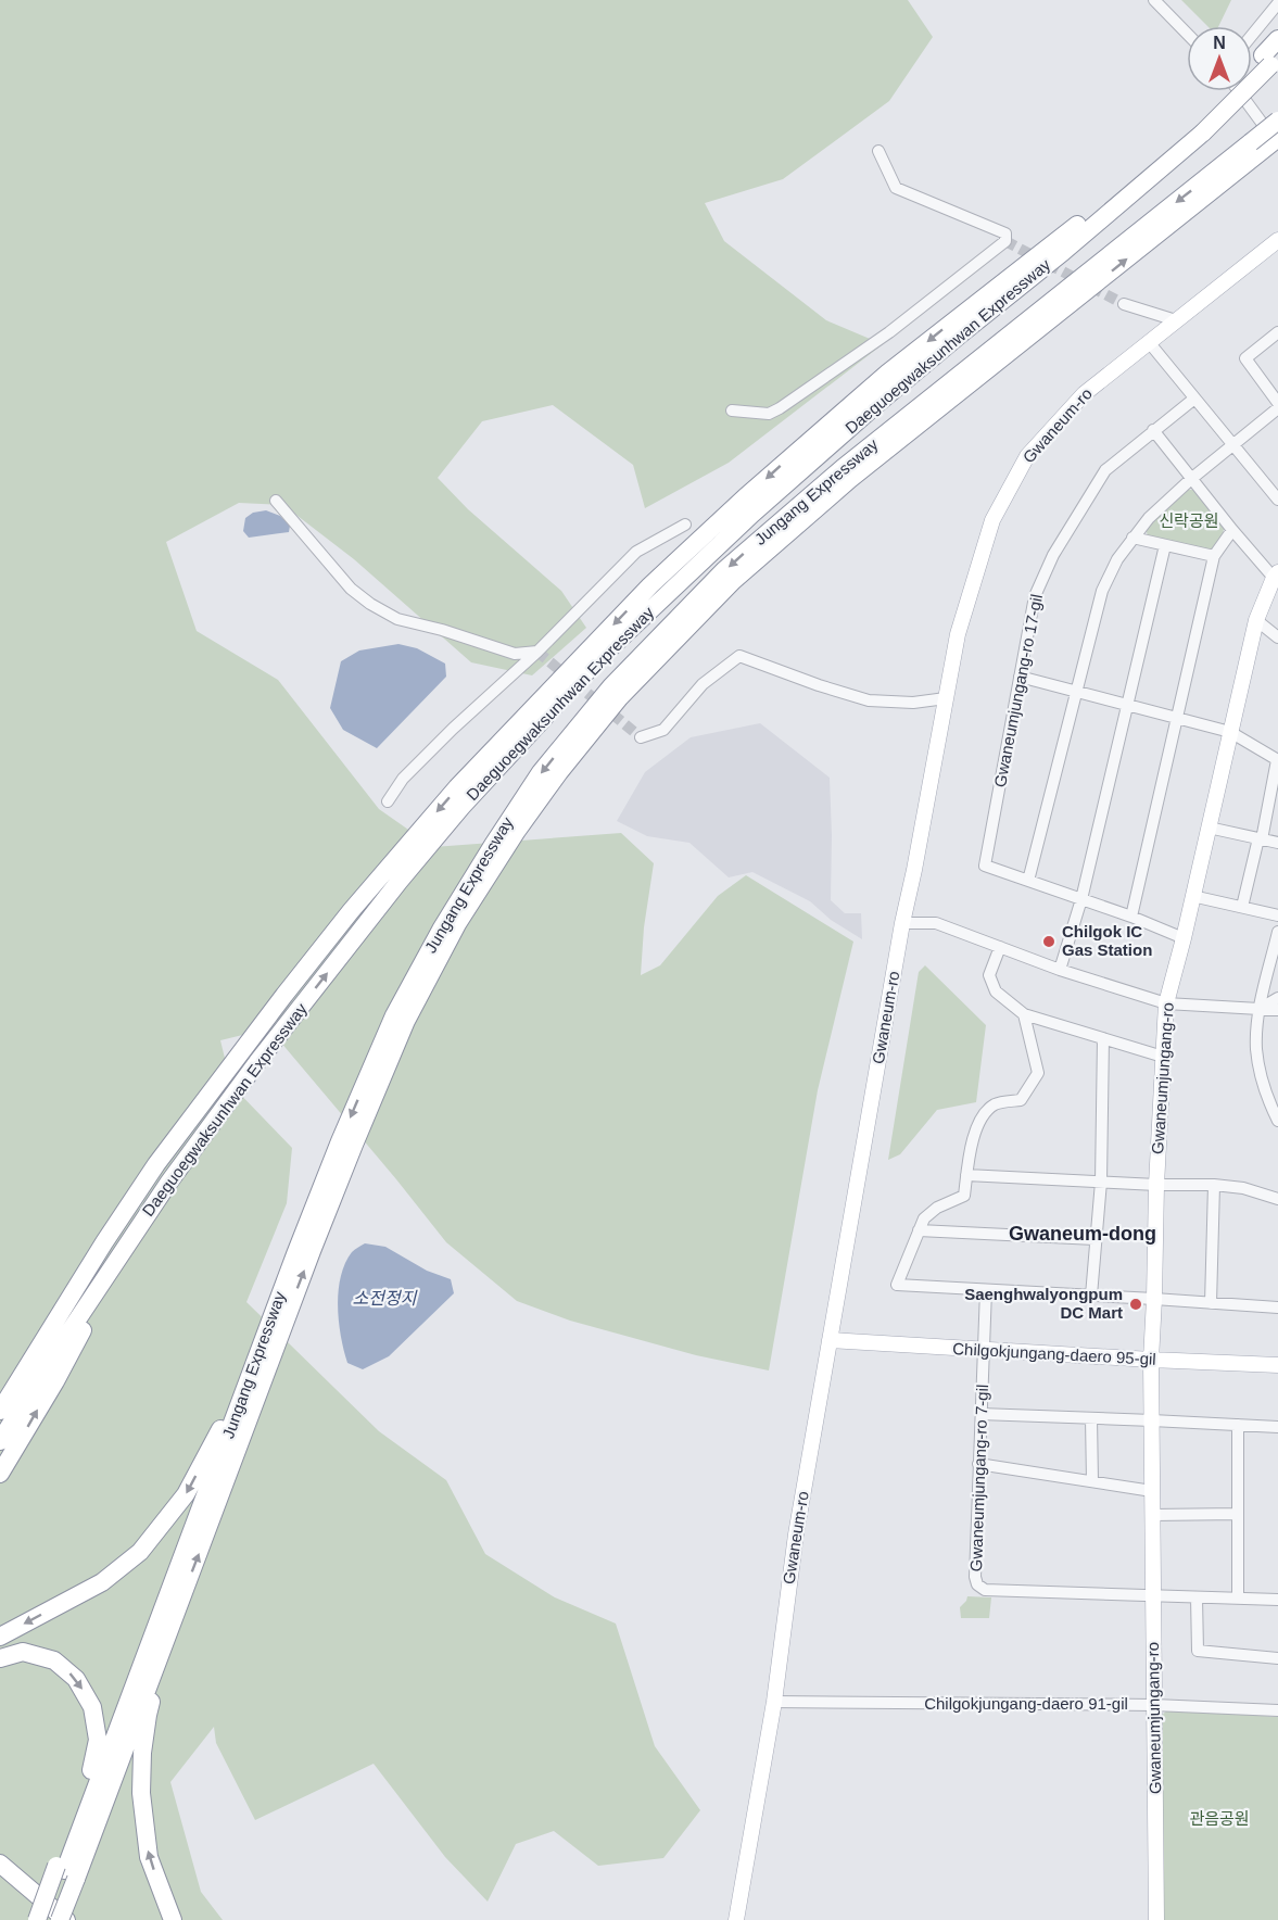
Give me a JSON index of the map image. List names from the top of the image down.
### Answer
{
  "streets": {
    "highway": ["Daeguoegwaksunhwan Expressway", "Jungang Expressway"],
    "main road": ["Gwaneum-ro", "Gwaneumjungang-ro", "Chilgokjungang-daero 95-gil"],
    "street": ["Gwaneumjungang-ro 17-gil", "Gwaneumjungang-ro 7-gil", "Chilgokjungang-daero 91-gil"]
  },
  "crossings": [
    ["Gwaneum-ro", "Chilgokjungang-daero 95-gil"],
    ["Gwaneum-ro", "Chilgokjungang-daero 91-gil"],
    ["Gwaneumjungang-ro 17-gil", "Gwaneumjungang-ro"],
    ["Gwaneumjungang-ro", "Chilgokjungang-daero 95-gil"],
    ["Gwaneumjungang-ro", "Gwaneumjungang-ro 7-gil"],
    ["Gwaneumjungang-ro", "Chilgokjungang-daero 91-gil"],
    ["Chilgokjungang-daero 95-gil", "Gwaneumjungang-ro 7-gil"]
  ],
  "districts": ["Gwaneum-dong"],
  "water": ["소전정지"],
  "parks": ["신락공원", "관음공원"],
  "places": ["Chilgok IC Gas Station", "Saenghwalyongpum DC Mart"],
  "north": "top"
}
